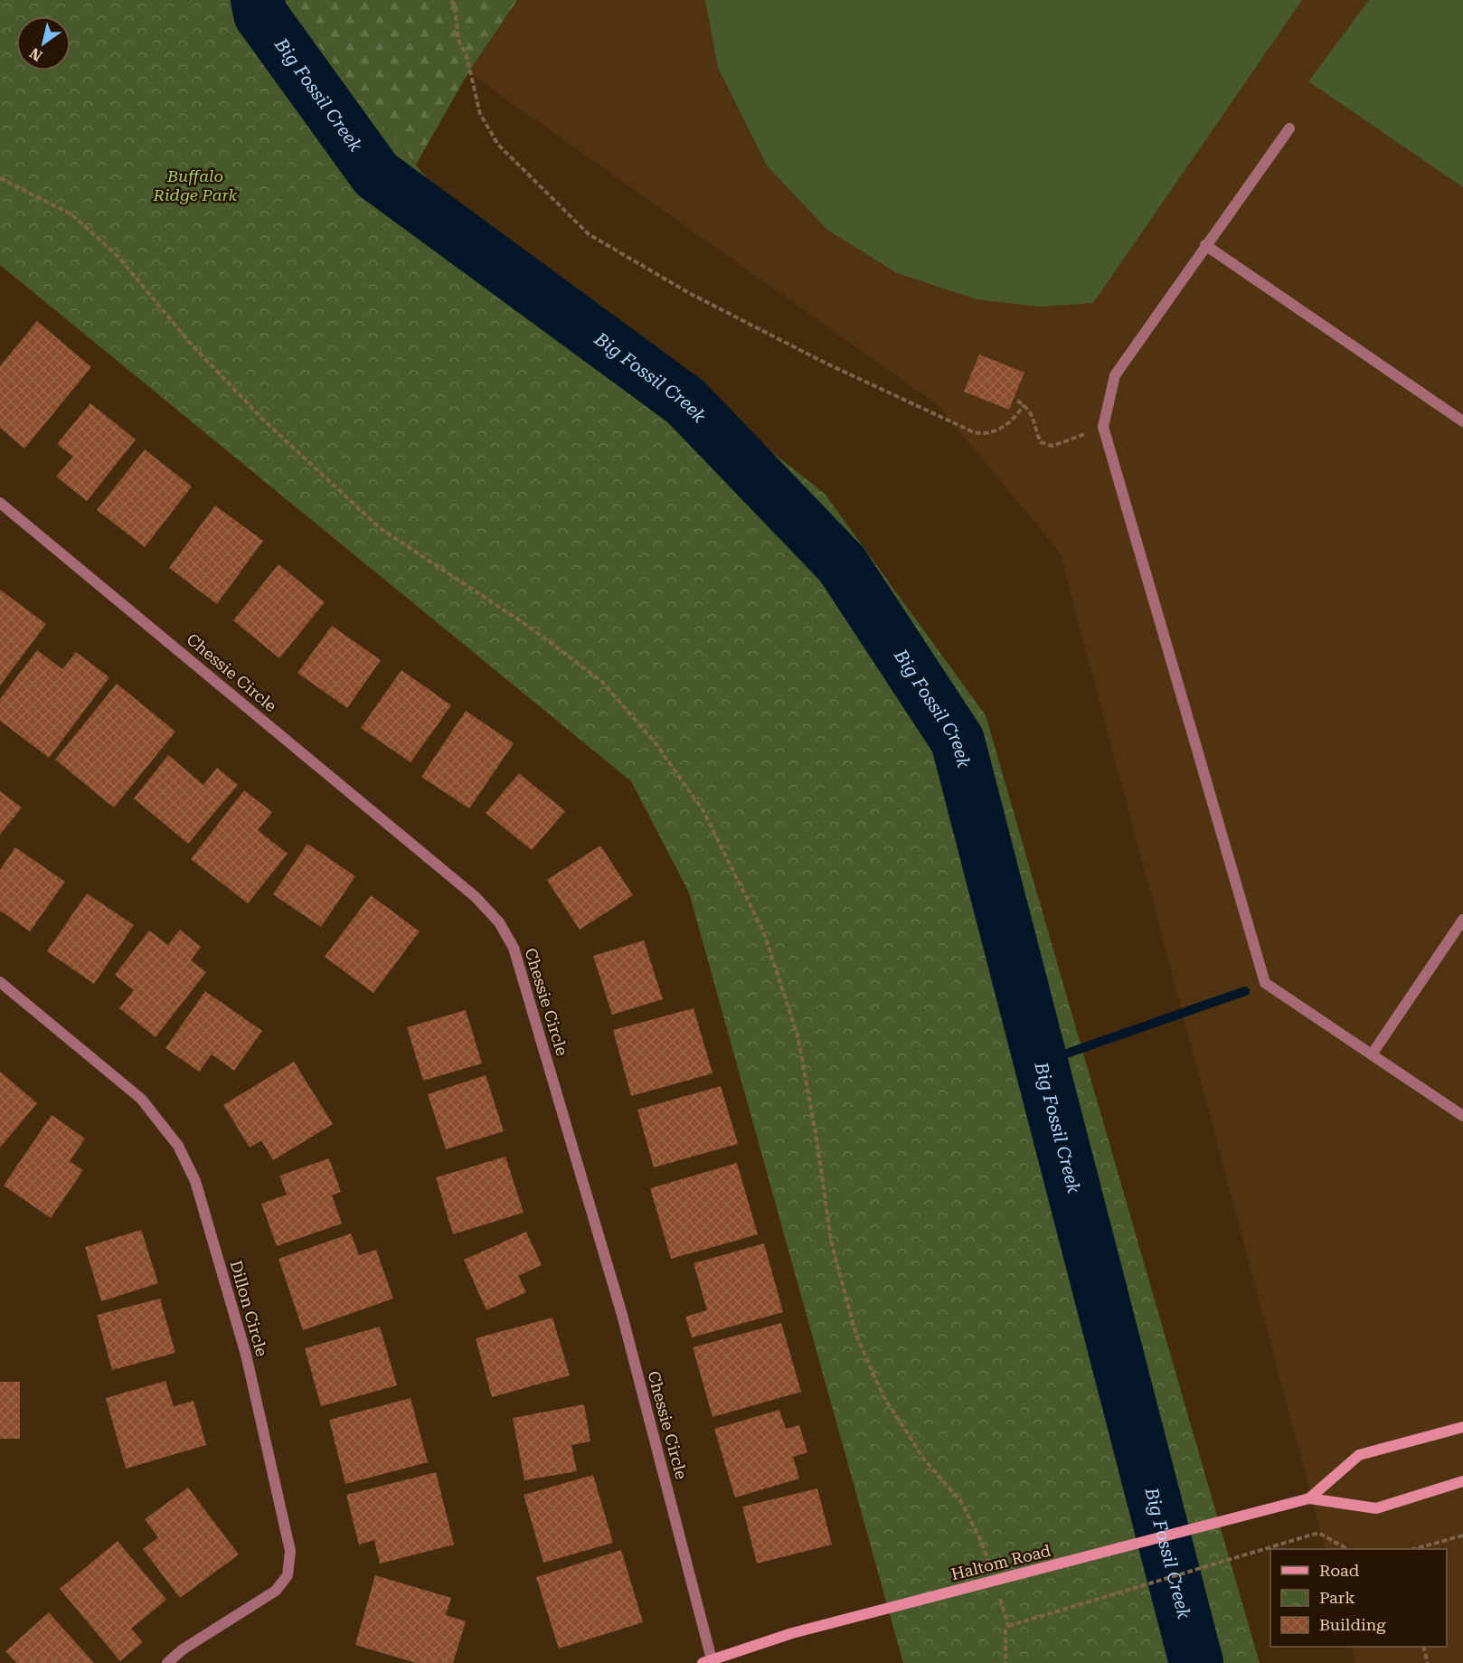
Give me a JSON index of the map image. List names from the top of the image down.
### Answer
{
  "streets": {
    "main road": ["Haltom Road"],
    "street": ["Chessie Circle", "Dillon Circle"]
  },
  "crossings": [
    ["Chessie Circle", "Haltom Road"]
  ],
  "water": ["Big Fossil Creek"],
  "parks": ["Buffalo Ridge Park"],
  "legend": ["Road", "Park", "Building"],
  "north": "bottom left"
}
